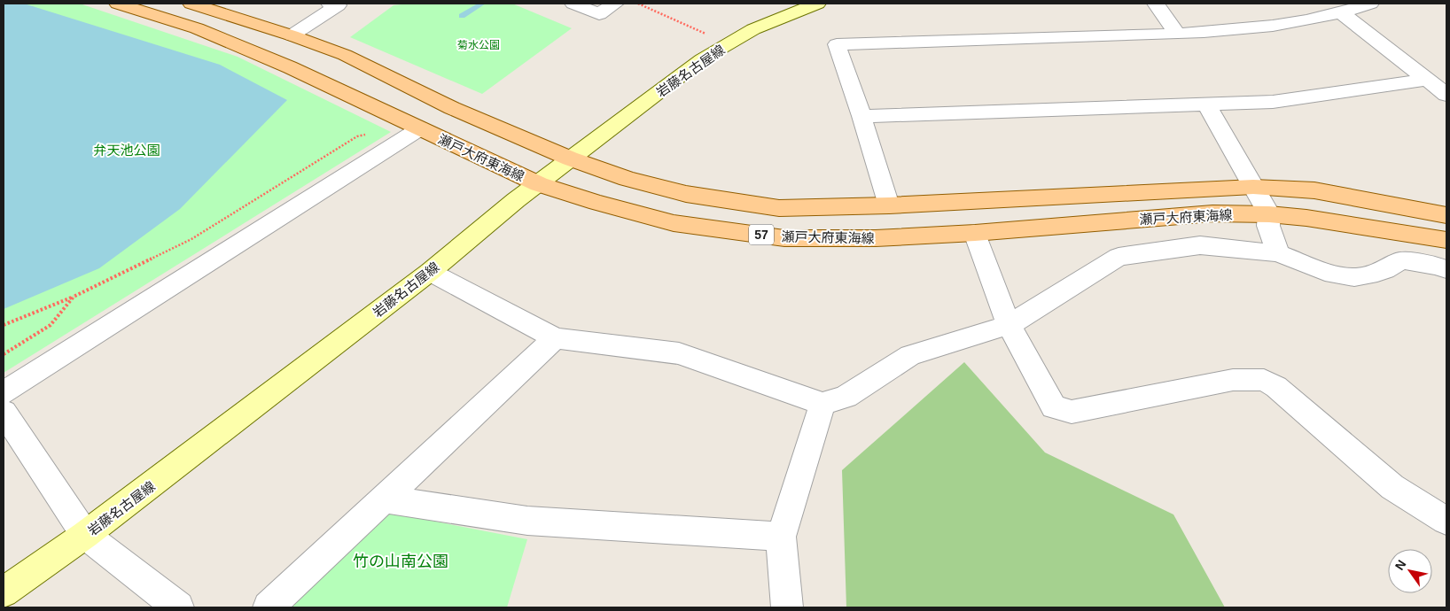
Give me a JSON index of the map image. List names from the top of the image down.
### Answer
{
  "streets": {
    "main road": ["岩藤名古屋線", "瀬戸大府東海線", "57"]
  },
  "crossings": [
    ["岩藤名古屋線", "瀬戸大府東海線"]
  ],
  "parks": ["菊水公園", "弁天池公園", "竹の山南公園"],
  "north": "top left"
}
